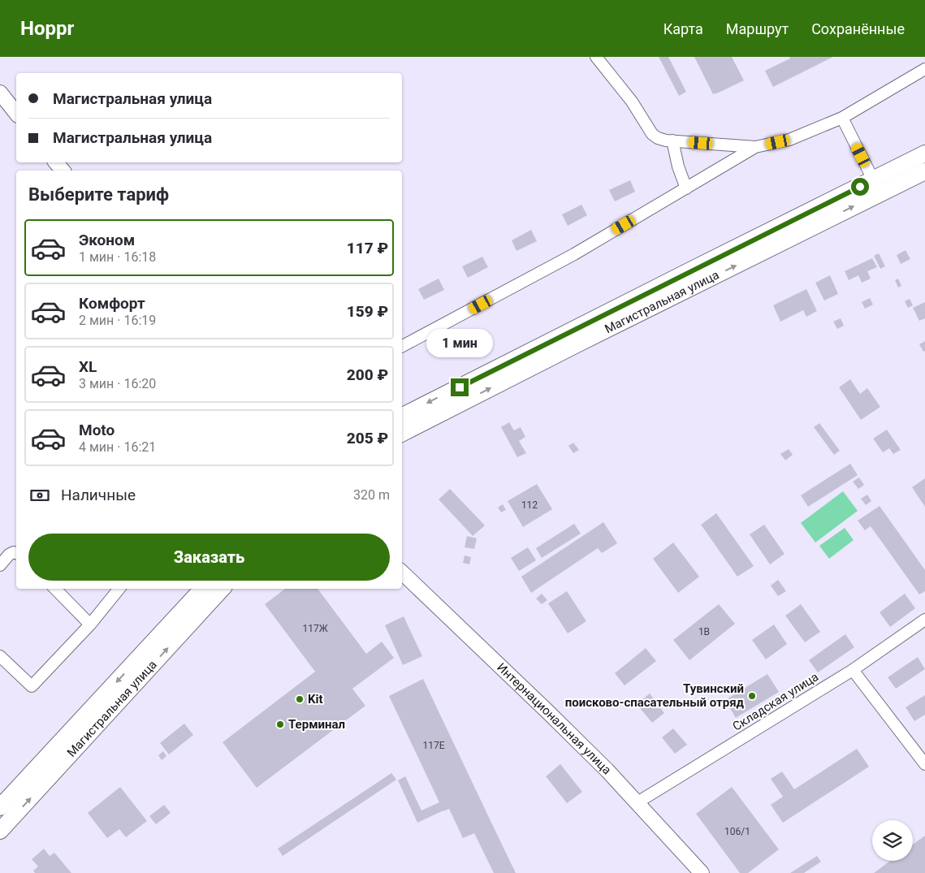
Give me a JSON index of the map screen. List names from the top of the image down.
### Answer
{
  "streets": {
    "main road": ["Магистральная улица"],
    "street": ["Складская улица", "Интернациональная улица"]
  },
  "crossings": [
    ["Складская улица", "Интернациональная улица"]
  ],
  "places": ["Тувинский поисково-спасательный отряд", "Kit", "Терминал"],
  "house_numbers": [
    "112",
    "117Ж",
    "1В",
    "117Е",
    "106/1"
  ],
  "page": {
    "header": "Hoppr",
    "nav": ["Карта", "Маршрут", "Сохранённые"],
    "banner": ["Магистральная улица", "Магистральная улица"],
    "heading": "Выберите тариф",
    "list": [
      {
        "name": "Эконом",
        "note": "1 мин · 16:18",
        "value": "117 ₽"
      },
      {
        "name": "Комфорт",
        "note": "2 мин · 16:19",
        "value": "159 ₽"
      },
      {
        "name": "XL",
        "note": "3 мин · 16:20",
        "value": "200 ₽"
      },
      {
        "name": "Moto",
        "note": "4 мин · 16:21",
        "value": "205 ₽"
      }
    ],
    "bubble": "1 мин",
    "pay": ["Наличные", "320 m"],
    "buttons": "Заказать"
  }
}
